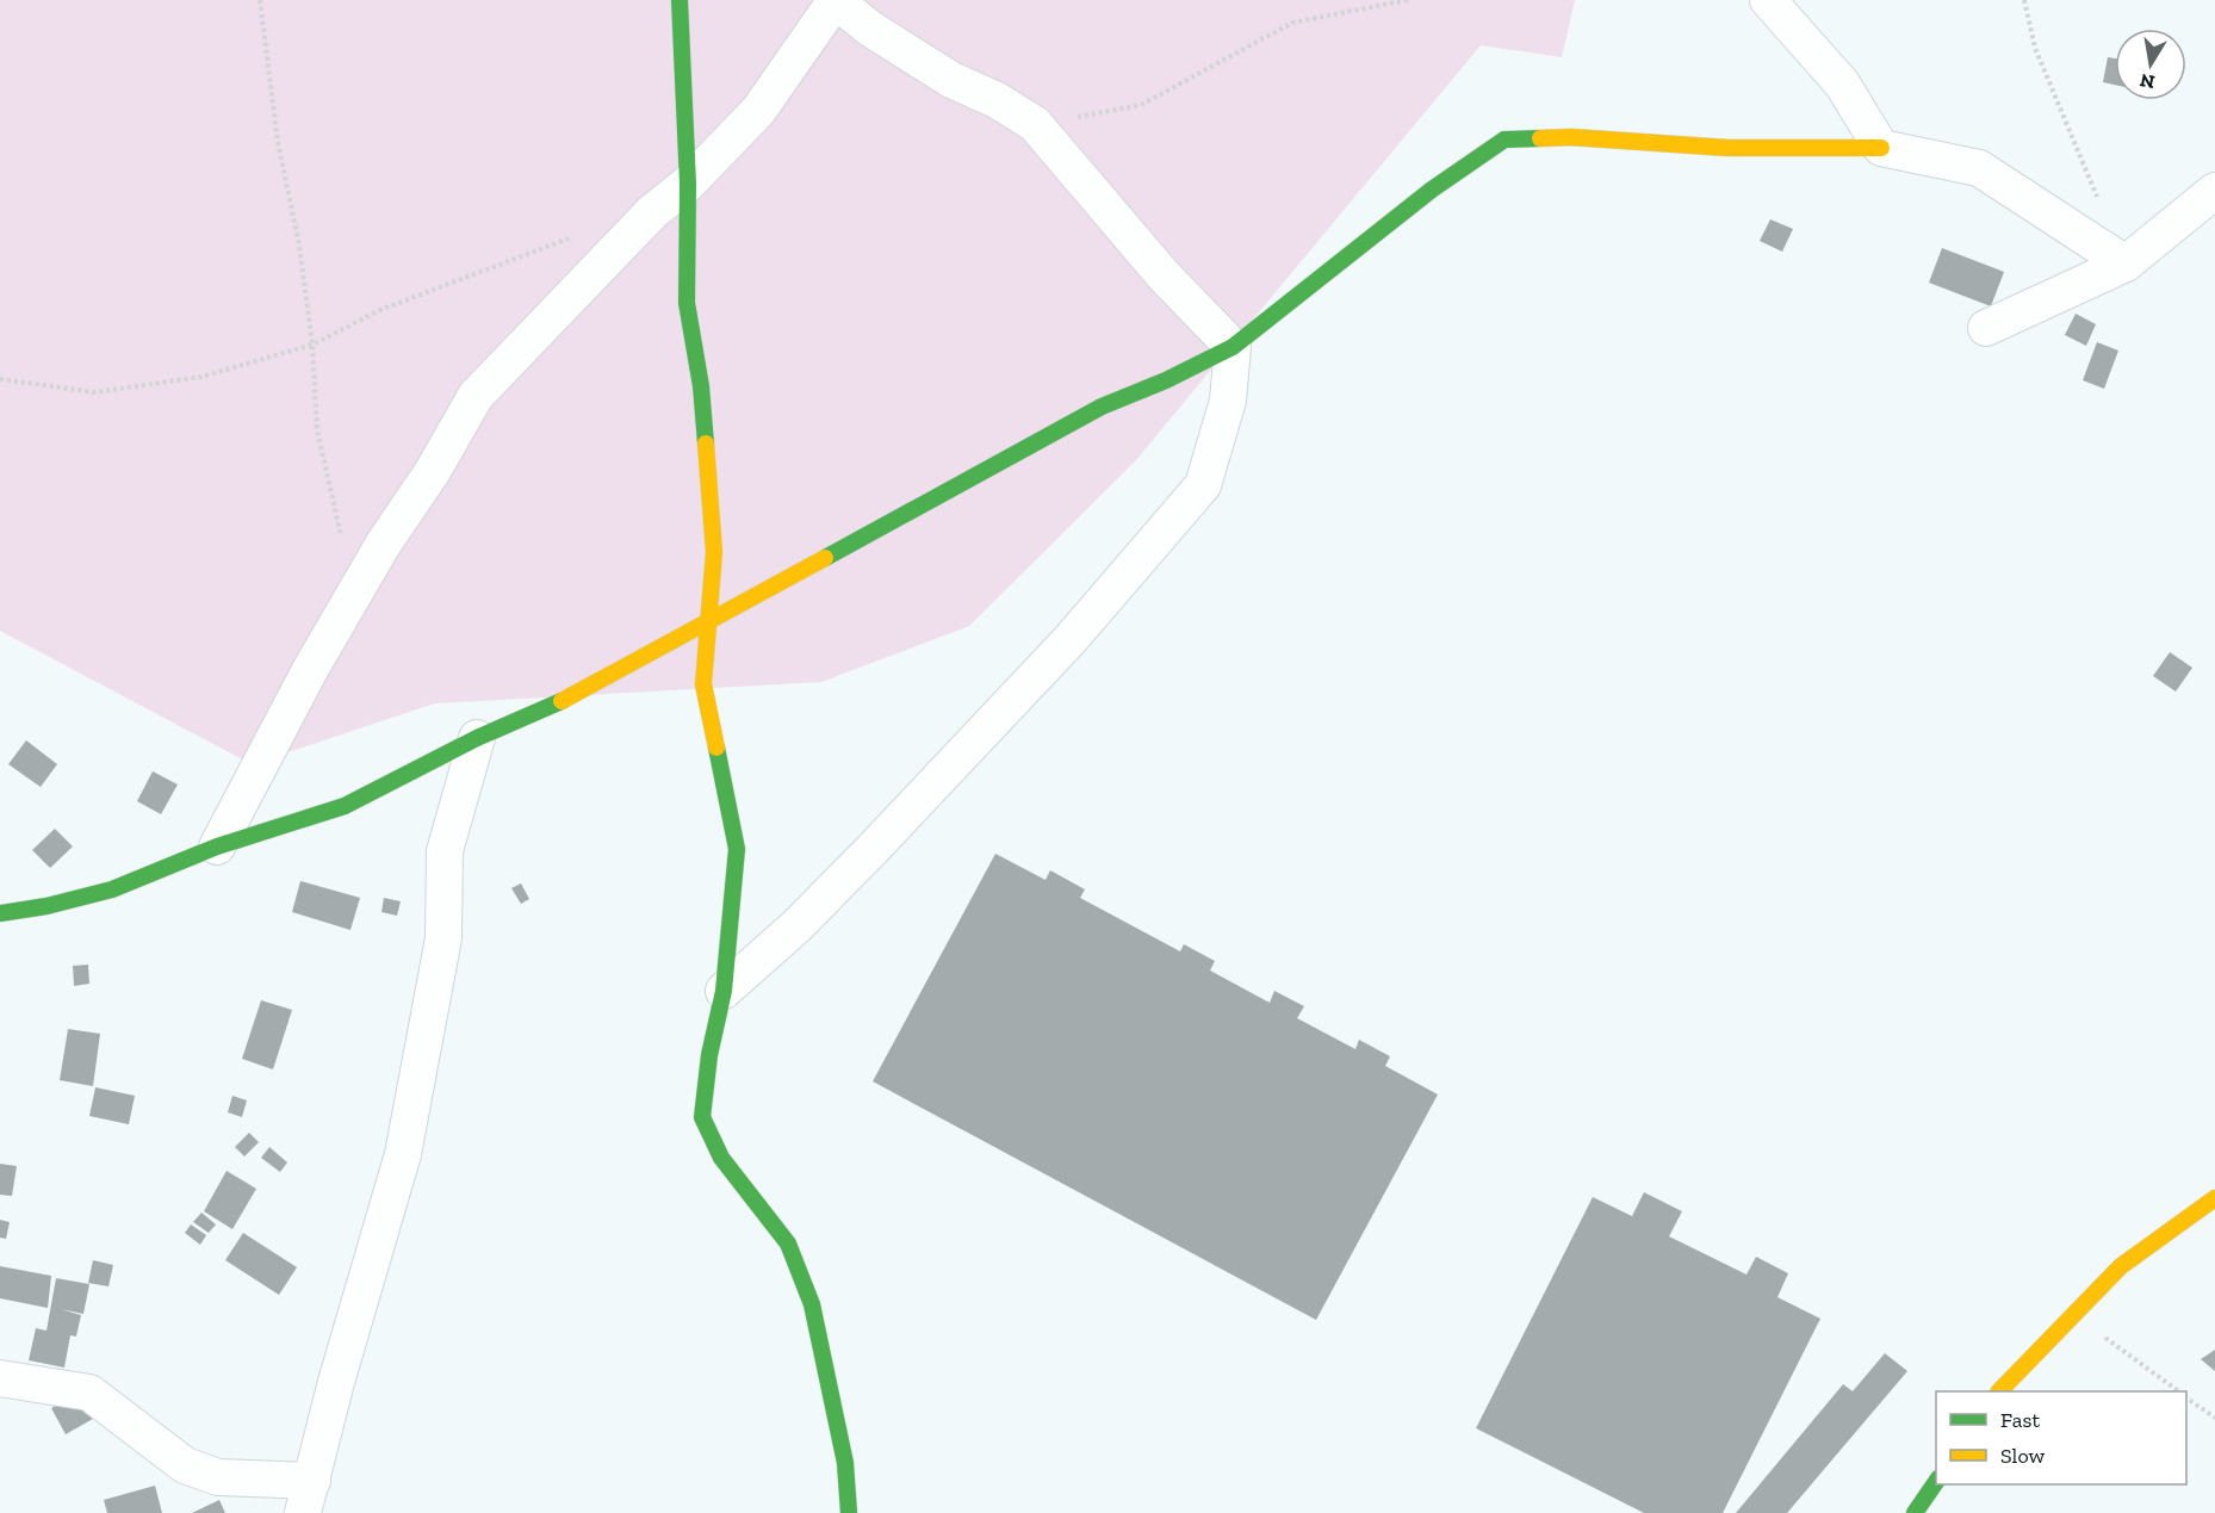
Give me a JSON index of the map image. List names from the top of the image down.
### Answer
{
  "legend": ["Fast", "Slow"],
  "north": "bottom"
}
